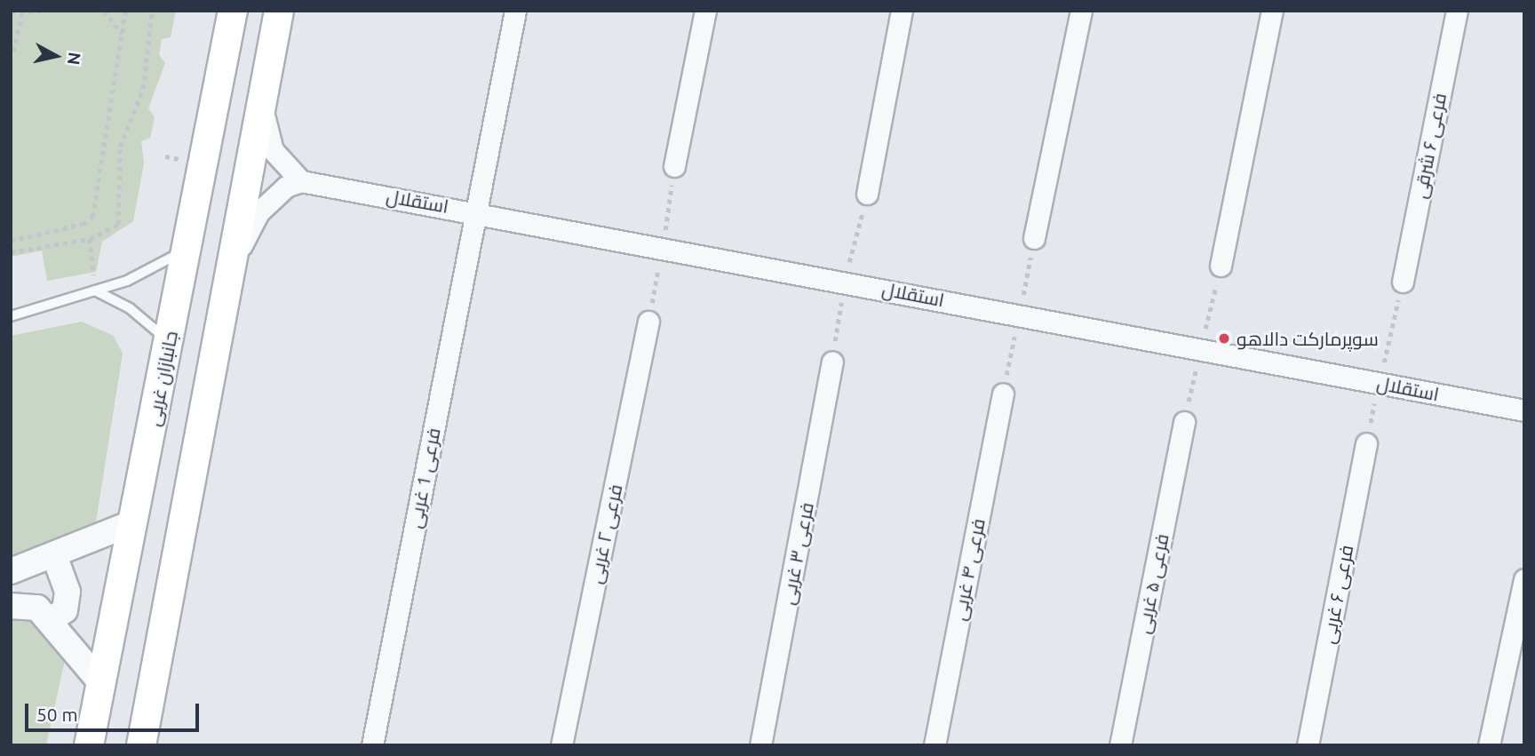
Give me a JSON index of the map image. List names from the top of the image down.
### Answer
{
  "streets": {
    "main road": ["جانبازان غربی"],
    "street": [
      "فرعی ۶ شرقی",
      "استقلال",
      "فرعی 1 غربی",
      "فرعی ۲ غربی",
      "فرعی ۳ غربی",
      "فرعی ۴ غربی",
      "فرعی ۵ غربی",
      "فرعی ۶ غربی"
    ]
  },
  "crossings": [
    ["استقلال", "فرعی 1 غربی"]
  ],
  "places": ["سوپرمارکت دالاهو"],
  "scale_bar": "50 m",
  "north": "right"
}
